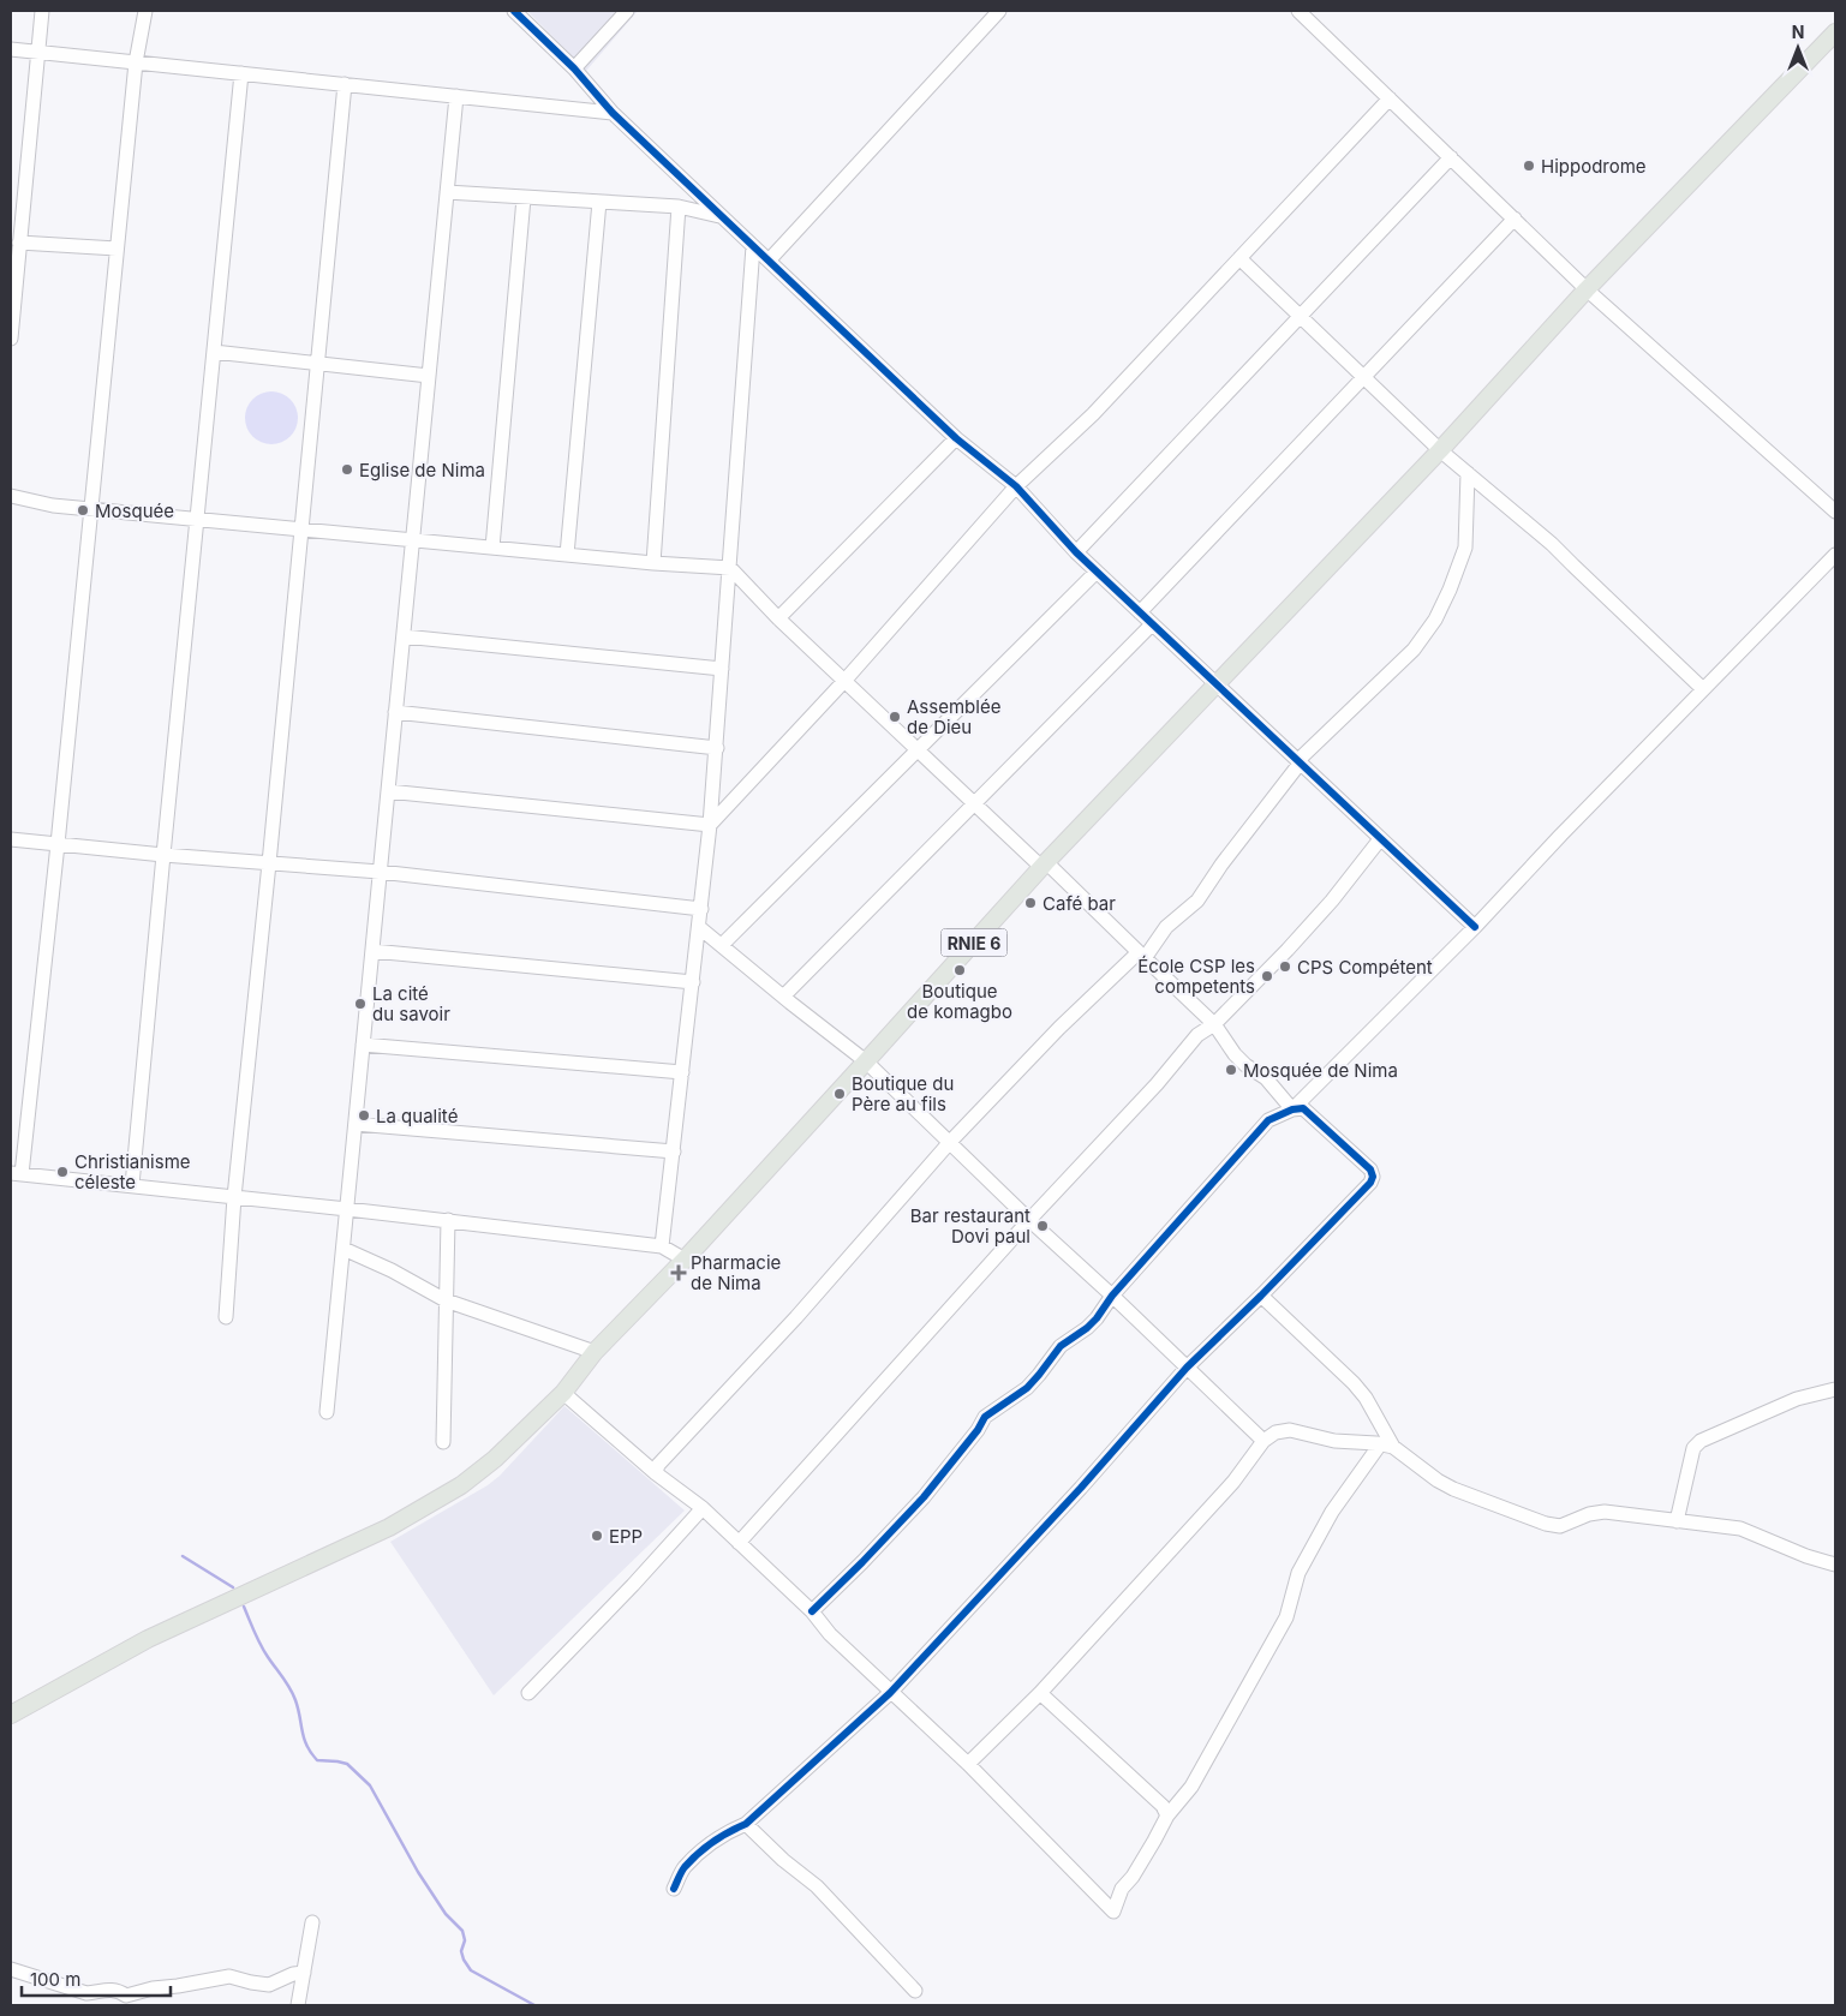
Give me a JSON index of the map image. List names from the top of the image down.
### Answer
{
  "streets": {
    "main road": ["RNIE 6"]
  },
  "places": {
    "other": [
      "Hippodrome",
      "Eglise de Nima",
      "Mosquée",
      "Assemblée de Dieu",
      "Café bar",
      "CPS Compétent",
      "Boutique de komagbo",
      "École CSP les competents",
      "La cité du savoir",
      "Mosquée de Nima",
      "Boutique du Père au fils",
      "La qualité",
      "Christianisme céleste",
      "Bar restaurant Dovi paul",
      "EPP"
    ],
    "health": ["Pharmacie de Nima"]
  },
  "scale_bar": "100 m",
  "north": "top"
}
